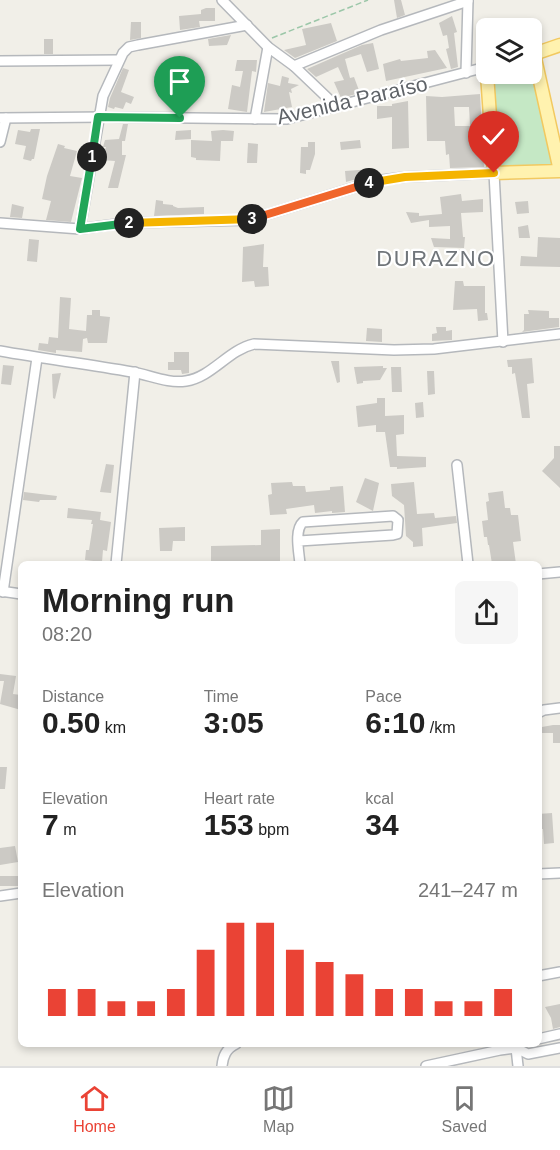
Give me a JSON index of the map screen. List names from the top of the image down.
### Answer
{
  "streets": {
    "street": ["Avenida Paraíso"]
  },
  "districts": ["DURAZNO"],
  "page": {
    "pins": [
      "1",
      "4",
      "3",
      "2"
    ],
    "heading": ["Morning run", "08:20"],
    "stats": [
      ["Distance", "0.50 km"],
      ["Time", "3:05"],
      ["Pace", "6:10 /km"],
      ["Elevation", "7 m"],
      ["Heart rate", "153 bpm"],
      ["kcal", "34"]
    ],
    "chart": ["Elevation", "241–247 m"],
    "tabs": ["Home", "Map", "Saved"]
  }
}
